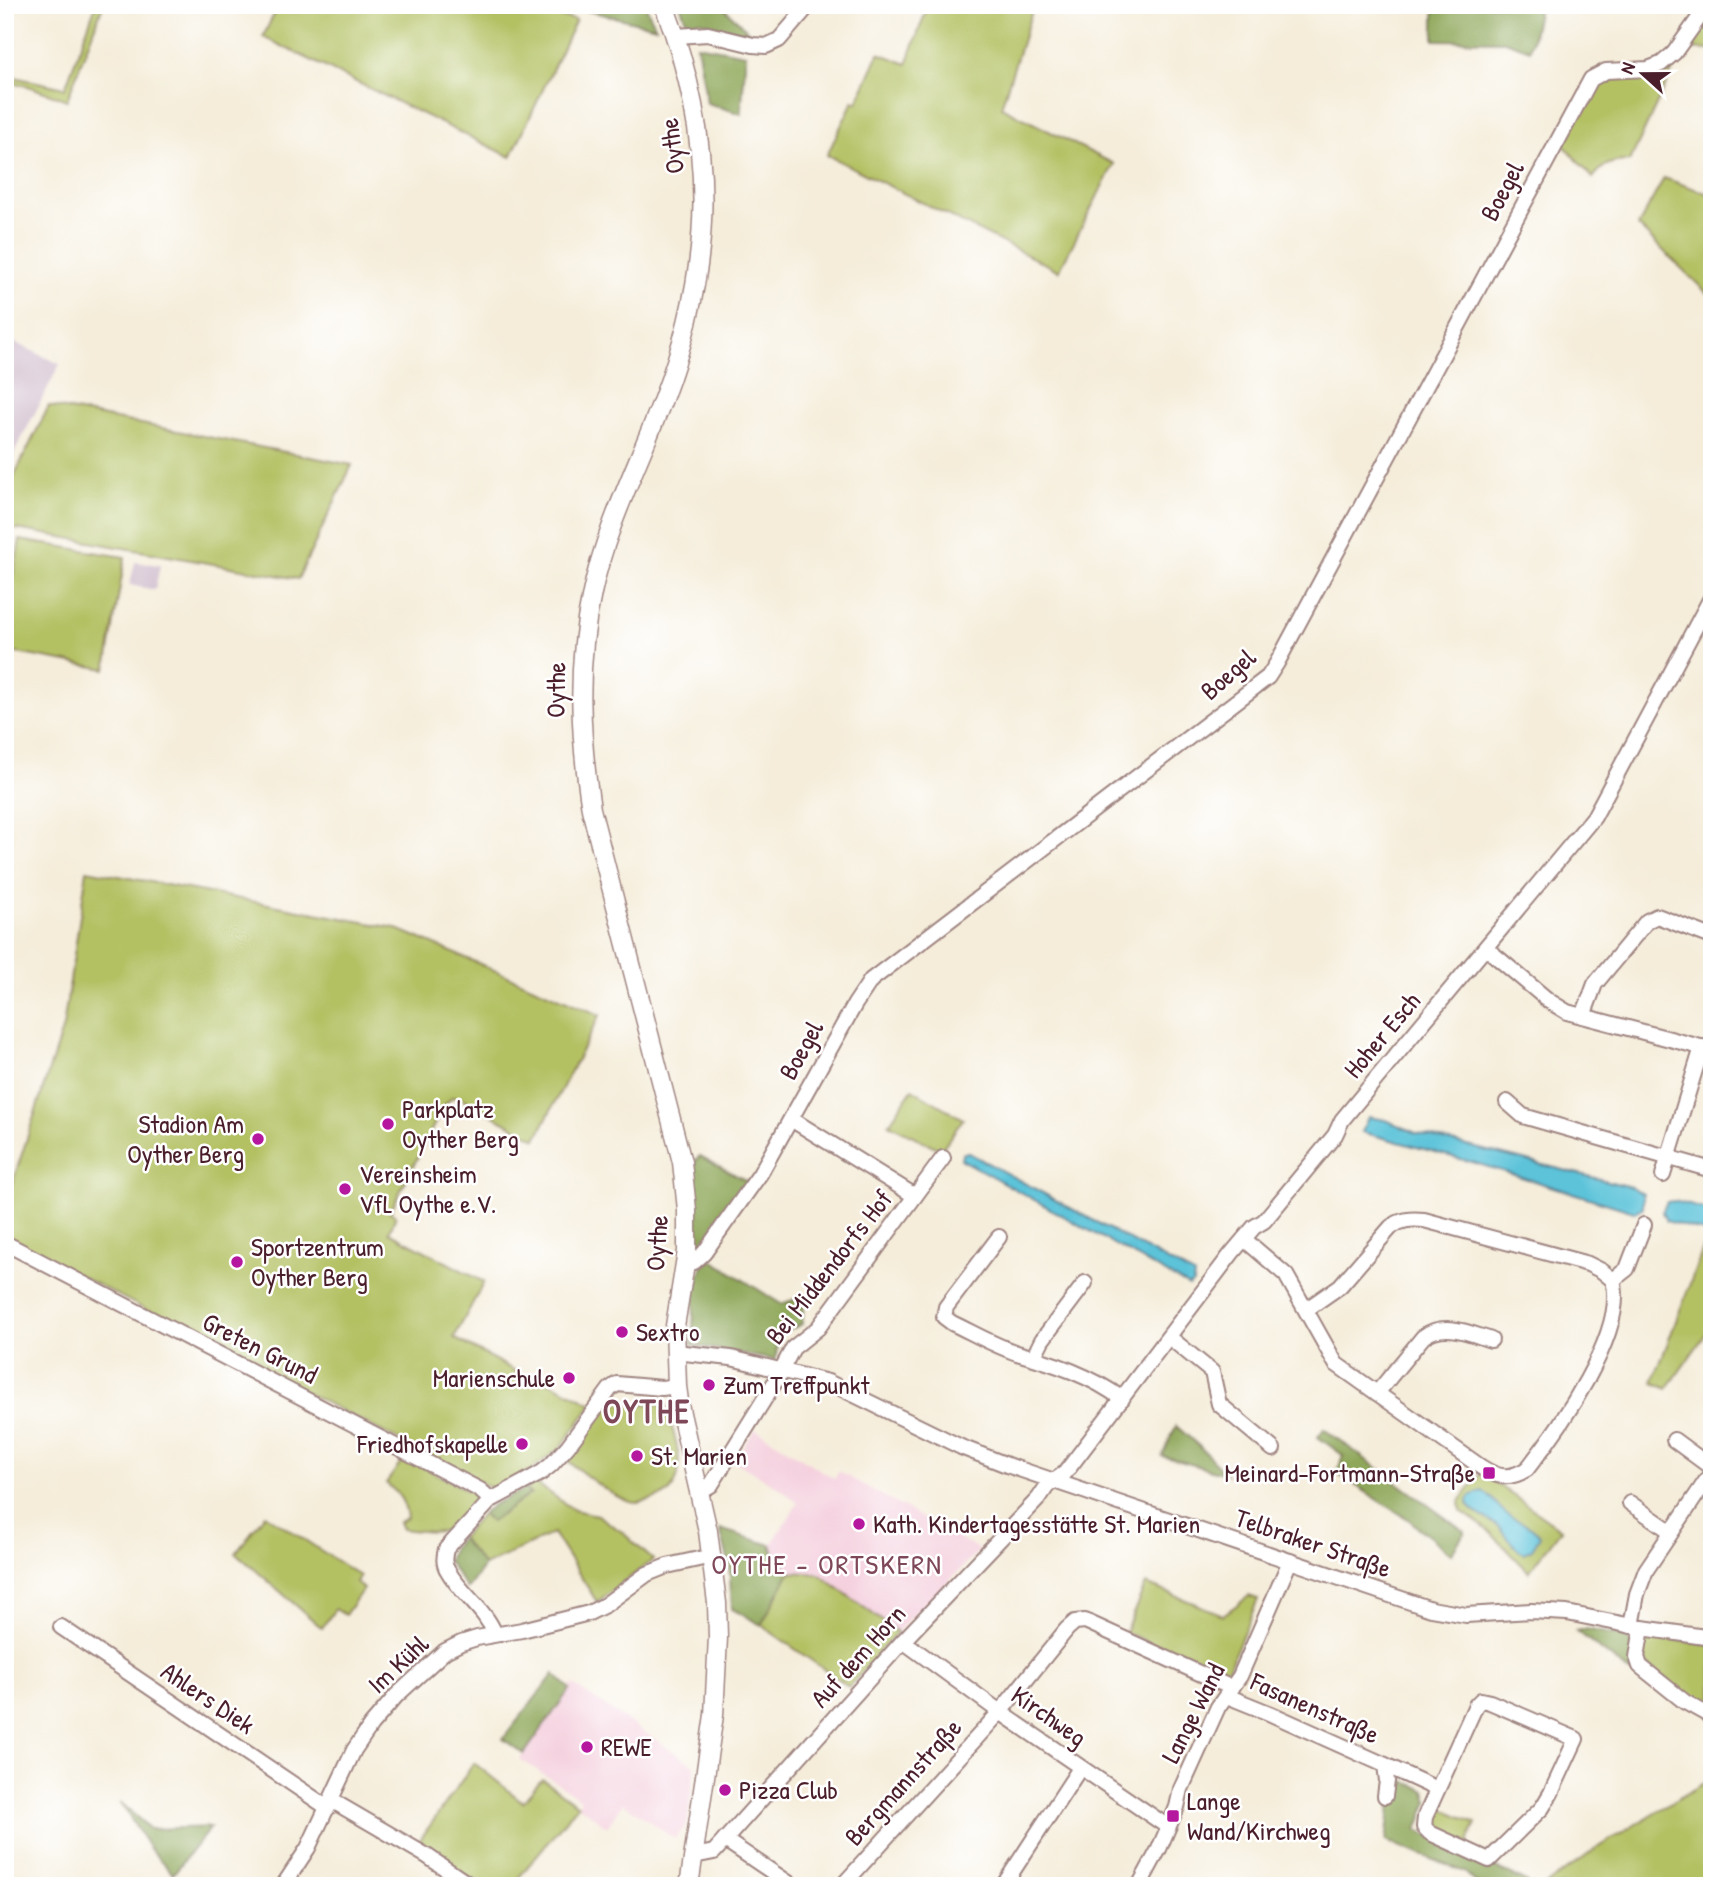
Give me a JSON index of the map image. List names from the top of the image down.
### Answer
{
  "streets": {
    "main road": ["Oythe"],
    "street": [
      "Boegel",
      "Hoher Esch",
      "Bei Middendorfs Hof",
      "Greten Grund",
      "Telbraker Straße",
      "Auf dem Horn",
      "Im Kühl",
      "Ahlers Diek",
      "Fasanenstraße",
      "Lange Wand",
      "Kirchweg",
      "Bergmannstraße"
    ]
  },
  "crossings": [
    ["Oythe", "Boegel"],
    ["Oythe", "Telbraker Straße"],
    ["Oythe", "Auf dem Horn"],
    ["Oythe", "Im Kühl"],
    ["Boegel", "Bei Middendorfs Hof"],
    ["Hoher Esch", "Telbraker Straße"],
    ["Hoher Esch", "Auf dem Horn"],
    ["Bei Middendorfs Hof", "Telbraker Straße"],
    ["Telbraker Straße", "Auf dem Horn"],
    ["Telbraker Straße", "Lange Wand"],
    ["Auf dem Horn", "Kirchweg"],
    ["Im Kühl", "Ahlers Diek"],
    ["Fasanenstraße", "Lange Wand"],
    ["Fasanenstraße", "Kirchweg"],
    ["Fasanenstraße", "Bergmannstraße"],
    ["Lange Wand", "Kirchweg"],
    ["Kirchweg", "Bergmannstraße"]
  ],
  "districts": ["OYTHE", "OYTHE - ORTSKERN"],
  "places": {
    "other": [
      "Parkplatz Oyther Berg",
      "Stadion Am Oyther Berg",
      "Vereinsheim VfL Oythe e.V.",
      "Sportzentrum Oyther Berg",
      "Sextro",
      "Marienschule",
      "Zum Treffpunkt",
      "Friedhofskapelle",
      "St. Marien",
      "Kath. Kindertagesstätte St. Marien",
      "REWE",
      "Pizza Club"
    ],
    "transit": ["Meinard-Fortmann-Straße", "Lange Wand/Kirchweg"]
  },
  "north": "left"
}
